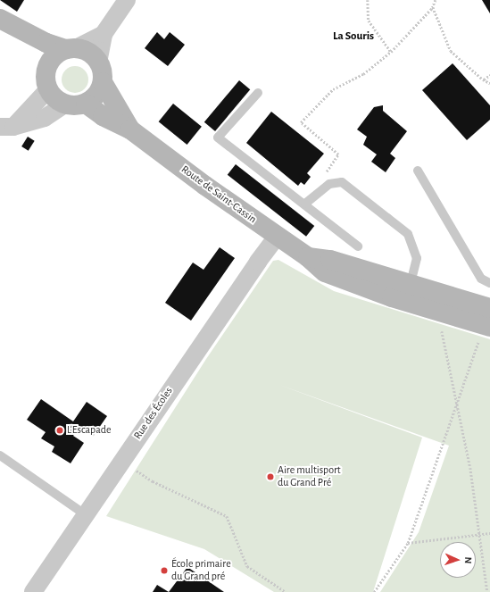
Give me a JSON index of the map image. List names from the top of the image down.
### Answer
{
  "streets": {
    "street": ["Route de Saint-Cassin", "Rue des Écoles"]
  },
  "crossings": [
    ["Route de Saint-Cassin", "Rue des Écoles"]
  ],
  "districts": ["La Souris"],
  "places": ["L'Escapade", "Aire multisport du Grand Pré", "École primaire du Grand pré"],
  "north": "right"
}
